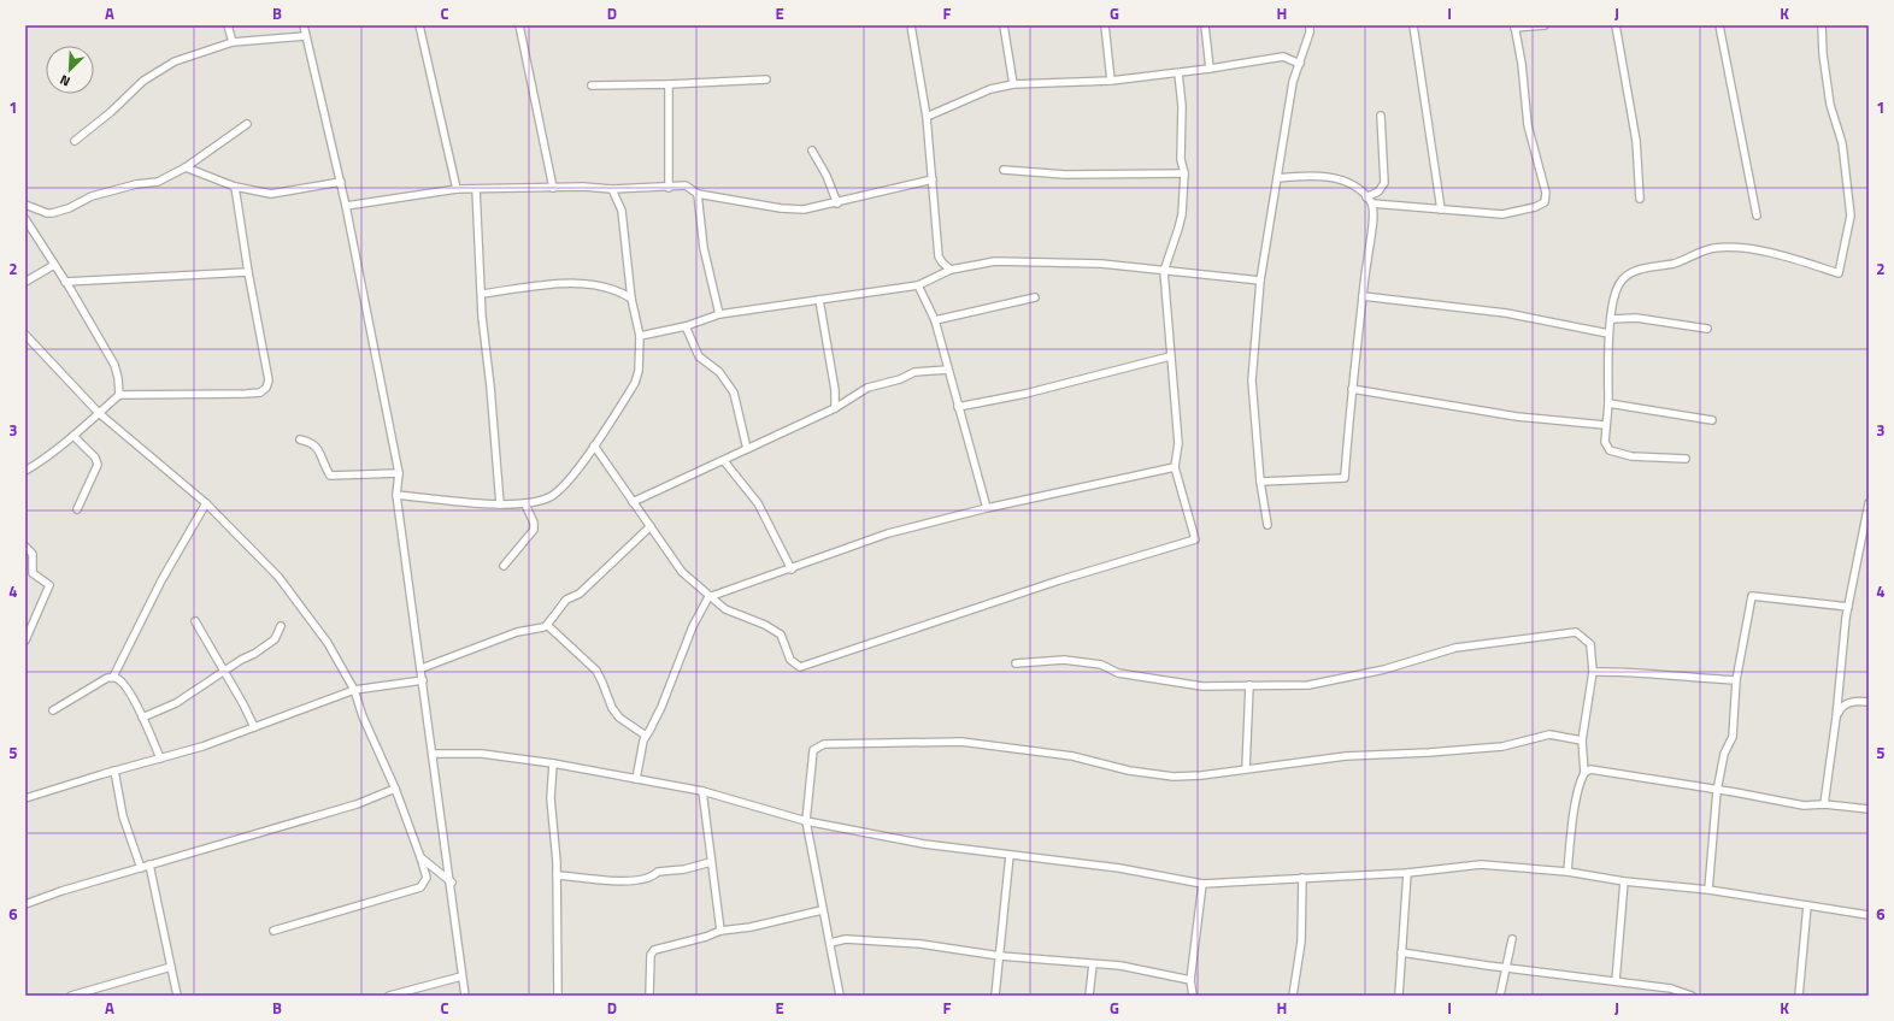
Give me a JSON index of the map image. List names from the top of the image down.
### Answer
{
  "north": "bottom left",
  "grid": {
    "columns": [
      "A",
      "B",
      "C",
      "D",
      "E",
      "F",
      "G",
      "H",
      "I",
      "J",
      "K"
    ],
    "rows": [
      "1",
      "2",
      "3",
      "4",
      "5",
      "6"
    ]
  }
}
